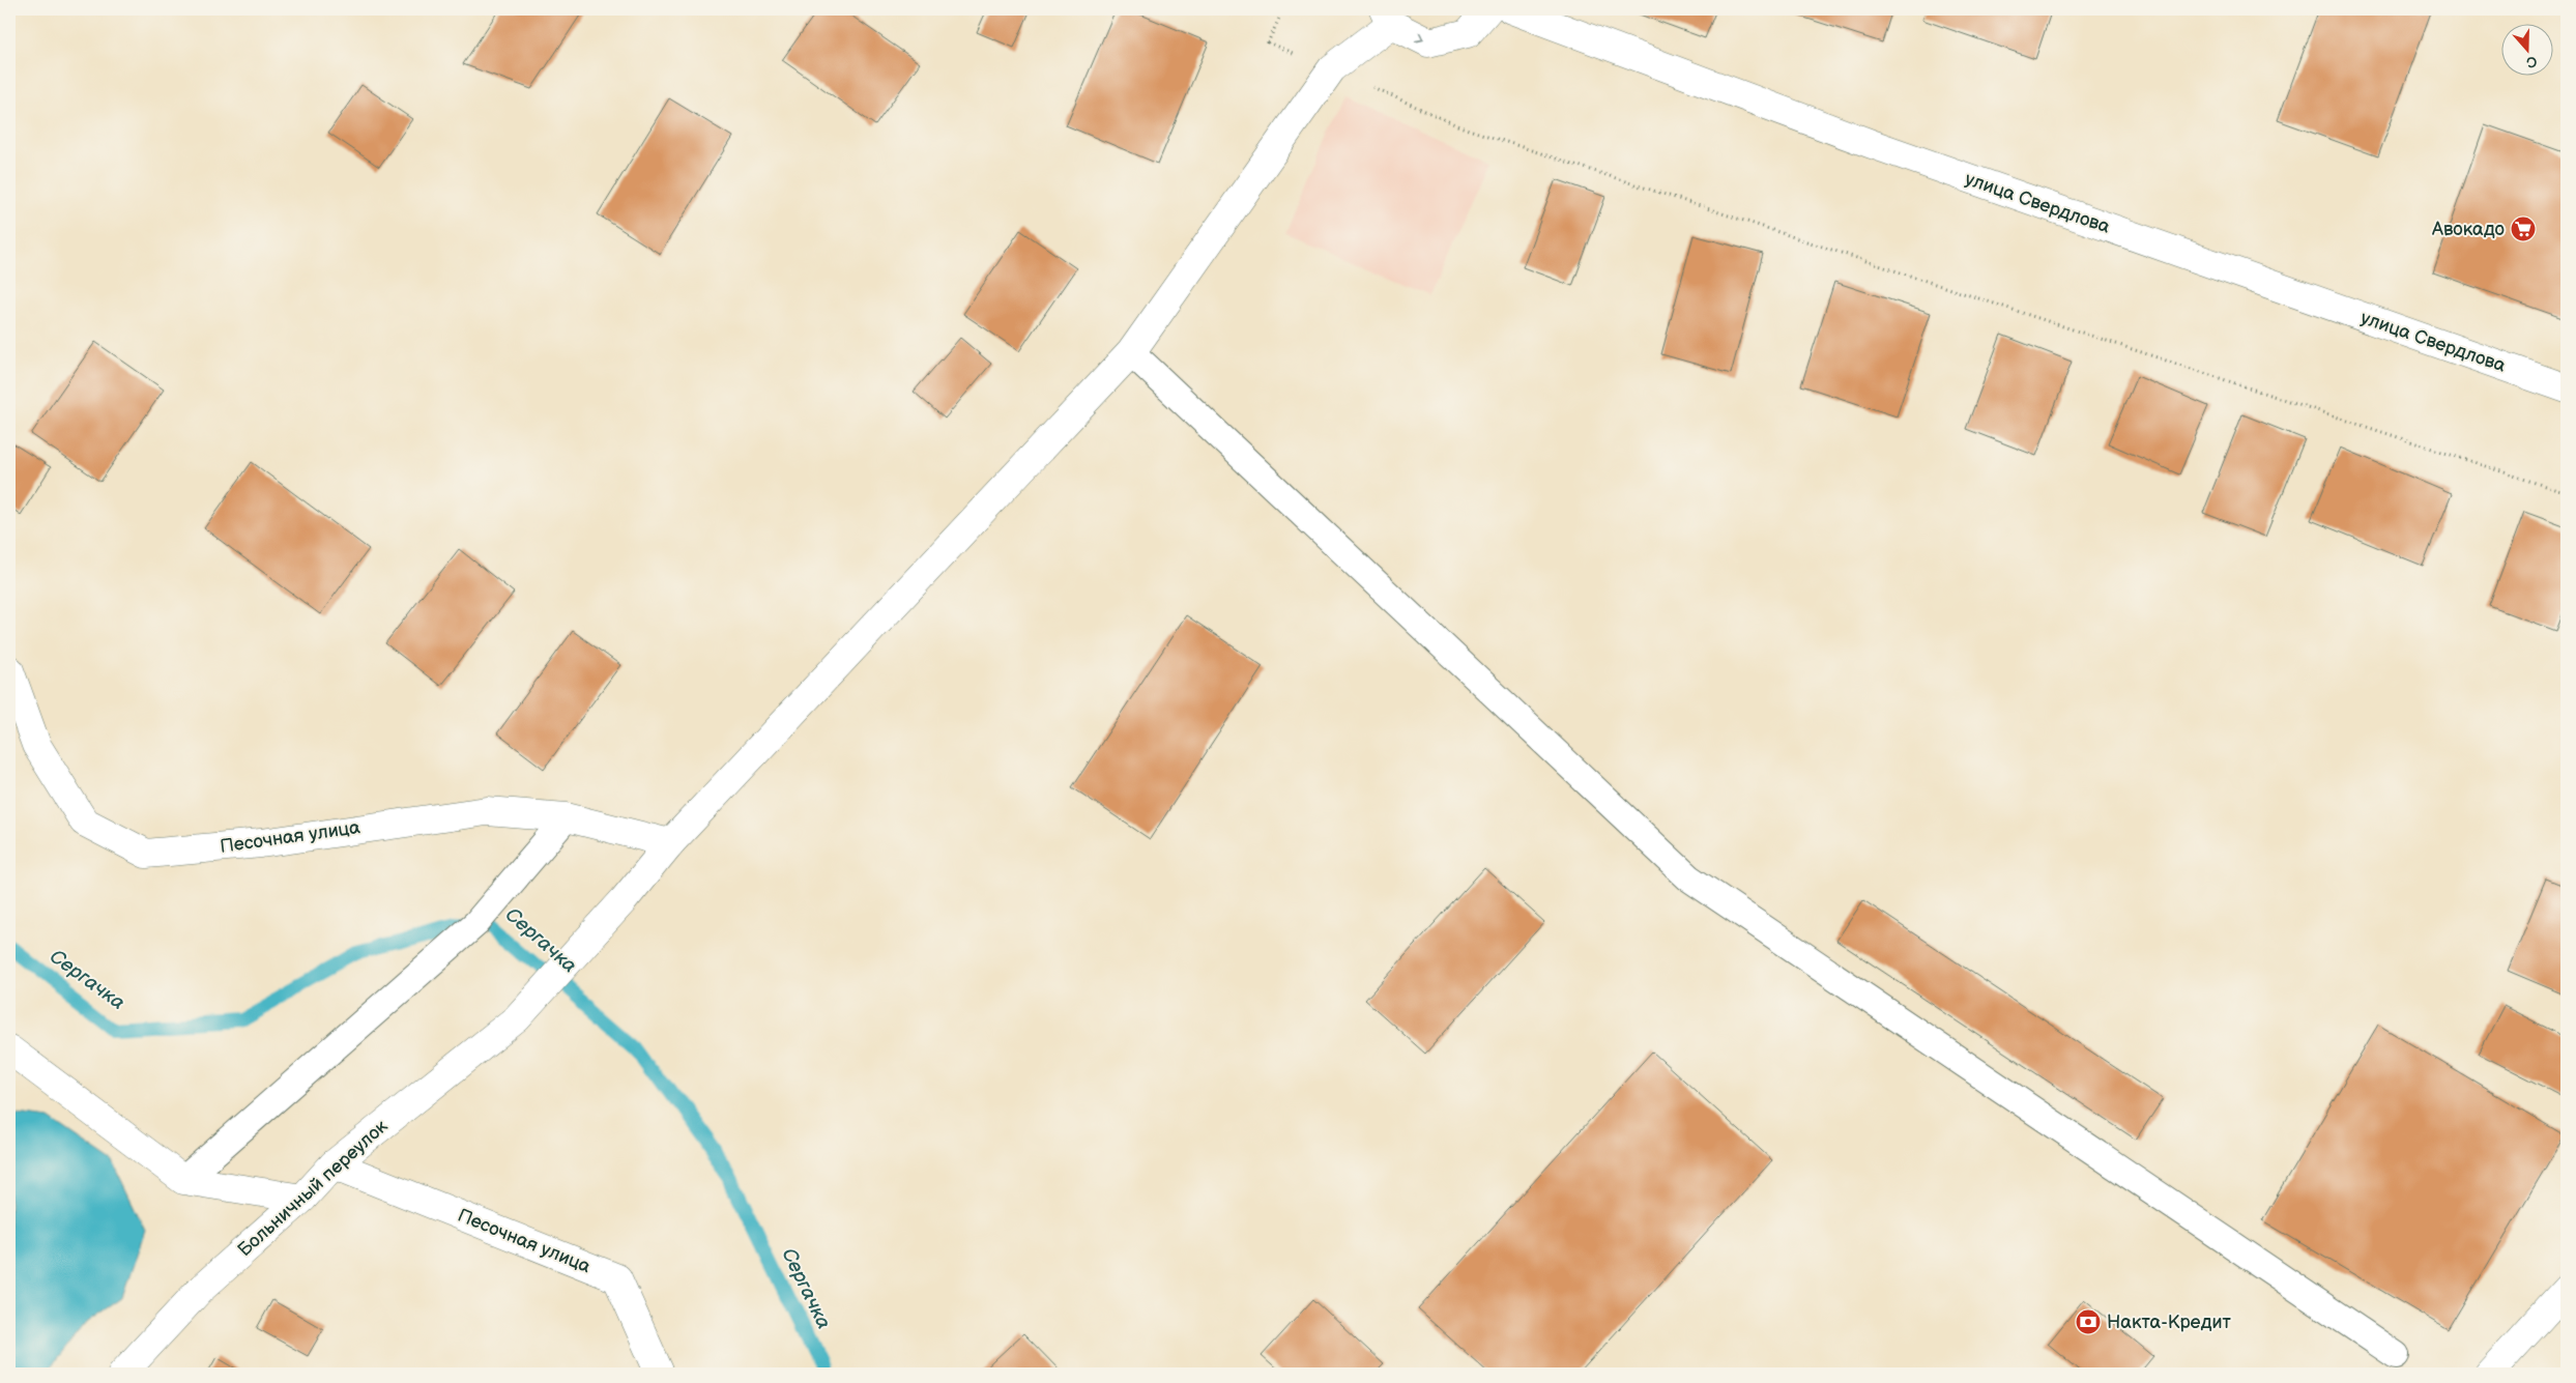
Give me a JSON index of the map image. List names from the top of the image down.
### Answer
{
  "streets": {
    "street": ["улица Свердлова", "Песочная улица", "Больничный переулок"]
  },
  "crossings": [
    ["Песочная улица", "Больничный переулок"]
  ],
  "water": ["Сергачка"],
  "places": {
    "supermarket": ["Авокадо"],
    "bank": ["Накта-Кредит"]
  },
  "north": "bottom"
}
